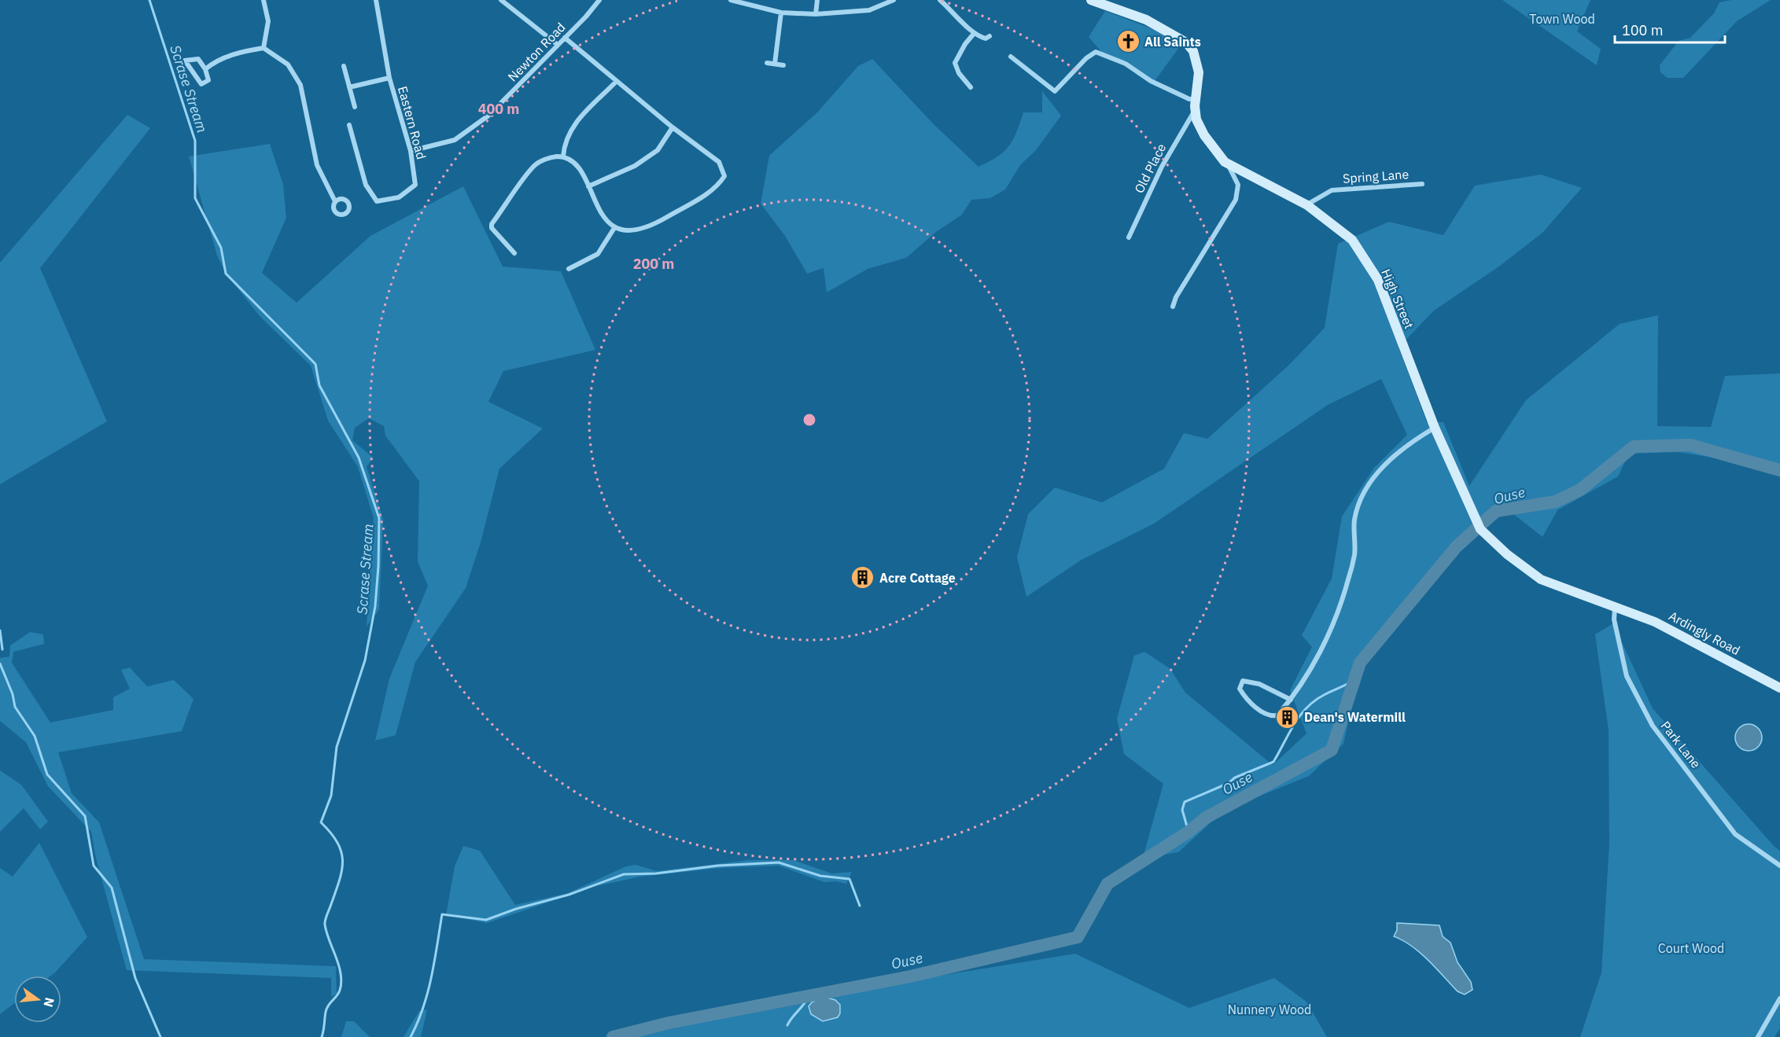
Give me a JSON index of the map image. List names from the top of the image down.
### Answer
{
  "streets": {
    "main road": ["High Street", "Ardingly Road"],
    "street": [
      "Newton Road",
      "Eastern Road",
      "Old Place",
      "Spring Lane",
      "Park Lane"
    ]
  },
  "crossings": [
    ["Newton Road", "Eastern Road"],
    ["Old Place", "High Street"],
    ["Spring Lane", "High Street"],
    ["High Street", "Ardingly Road"],
    ["High Street", "Park Lane"],
    ["Ardingly Road", "Park Lane"]
  ],
  "water": ["Scrase Stream", "Ouse"],
  "parks": ["Town Wood", "Court Wood", "Nunnery Wood"],
  "places": {
    "church": ["All Saints"],
    "building": ["Acre Cottage", "Dean's Watermill"]
  },
  "scale_bar": "100 m",
  "north": "right",
  "rings": ["400 m", "200 m"]
}
